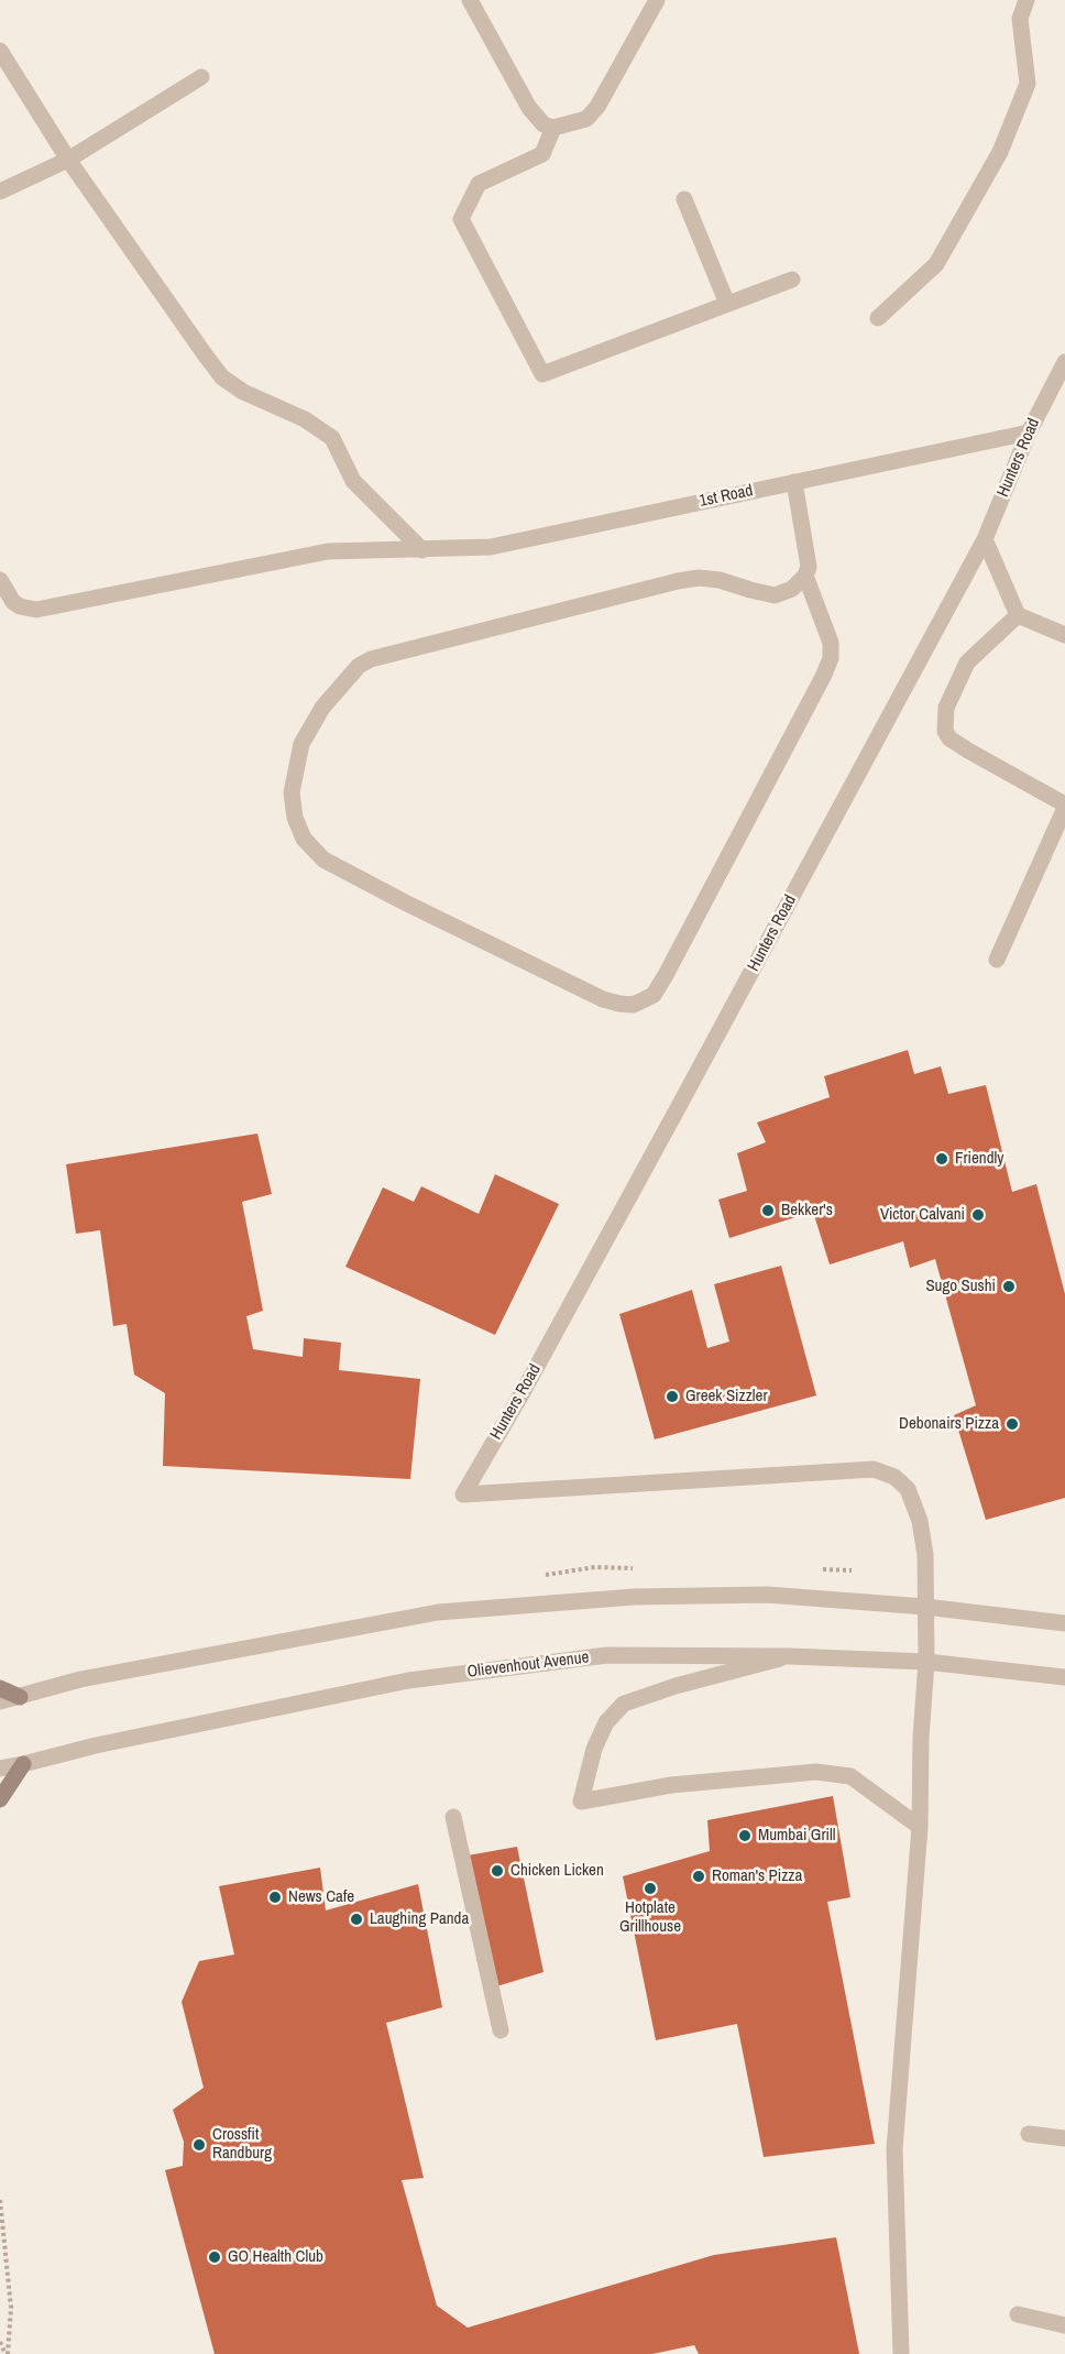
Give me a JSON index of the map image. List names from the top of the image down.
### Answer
{
  "streets": {
    "street": ["Hunters Road", "1st Road", "Olievenhout Avenue"]
  },
  "crossings": [
    ["Hunters Road", "1st Road"]
  ],
  "places": [
    "Friendly",
    "Bekker's",
    "Victor Calvani",
    "Sugo Sushi",
    "Greek Sizzler",
    "Debonairs Pizza",
    "Mumbai Grill",
    "Chicken Licken",
    "Roman's Pizza",
    "Hotplate Grillhouse",
    "News Cafe",
    "Laughing Panda",
    "Crossfit Randburg",
    "GO Health Club"
  ]
}
